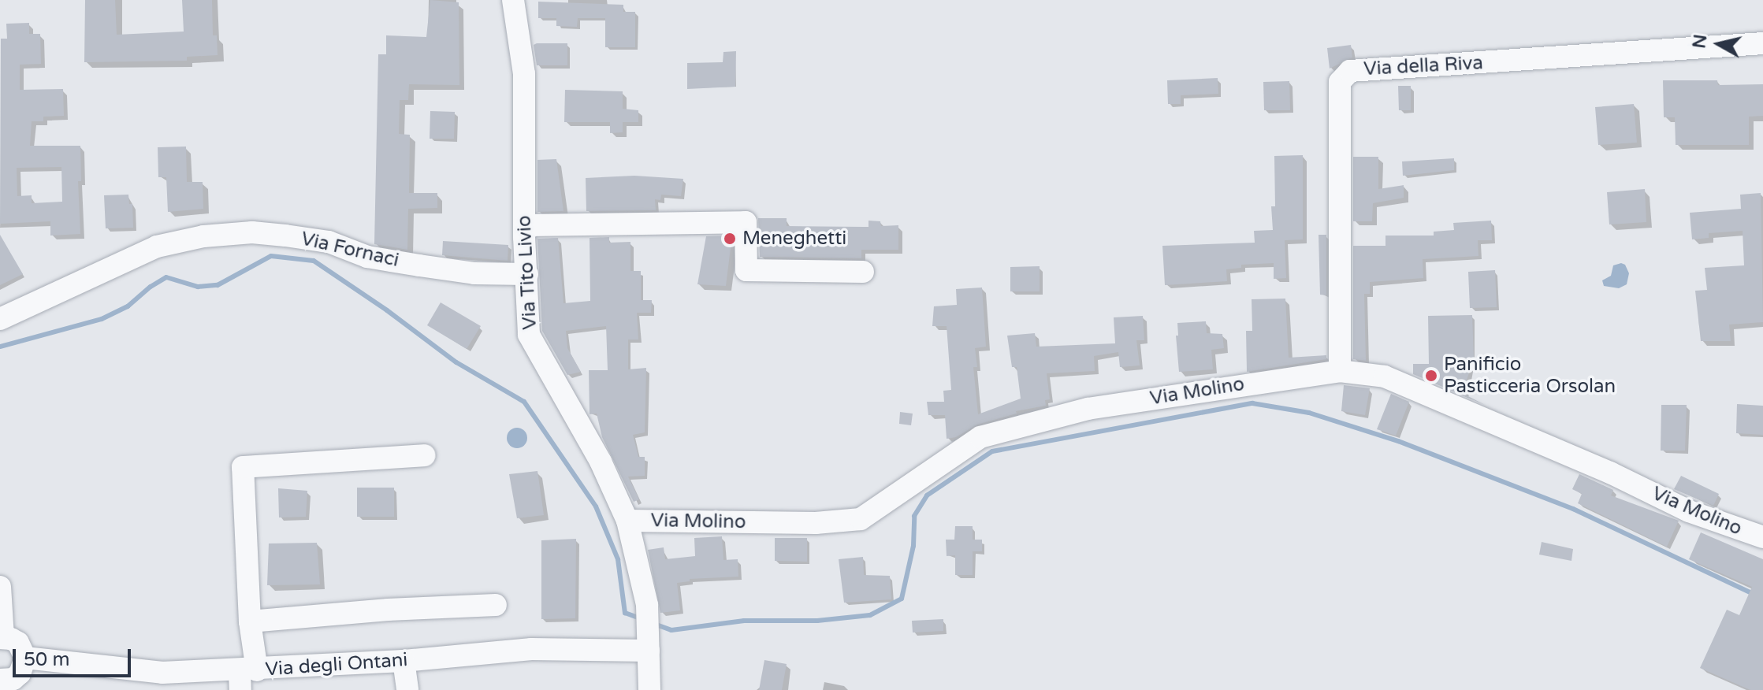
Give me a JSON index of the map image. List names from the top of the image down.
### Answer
{
  "streets": {
    "street": [
      "Via della Riva",
      "Via Fornaci",
      "Via Tito Livio",
      "Via Molino",
      "Via degli Ontani"
    ]
  },
  "crossings": [
    ["Via della Riva", "Via Molino"],
    ["Via Fornaci", "Via Tito Livio"],
    ["Via Tito Livio", "Via Molino"],
    ["Via Tito Livio", "Via degli Ontani"]
  ],
  "places": ["Meneghetti", "Panificio Pasticceria Orsolan"],
  "scale_bar": "50 m",
  "north": "left"
}
